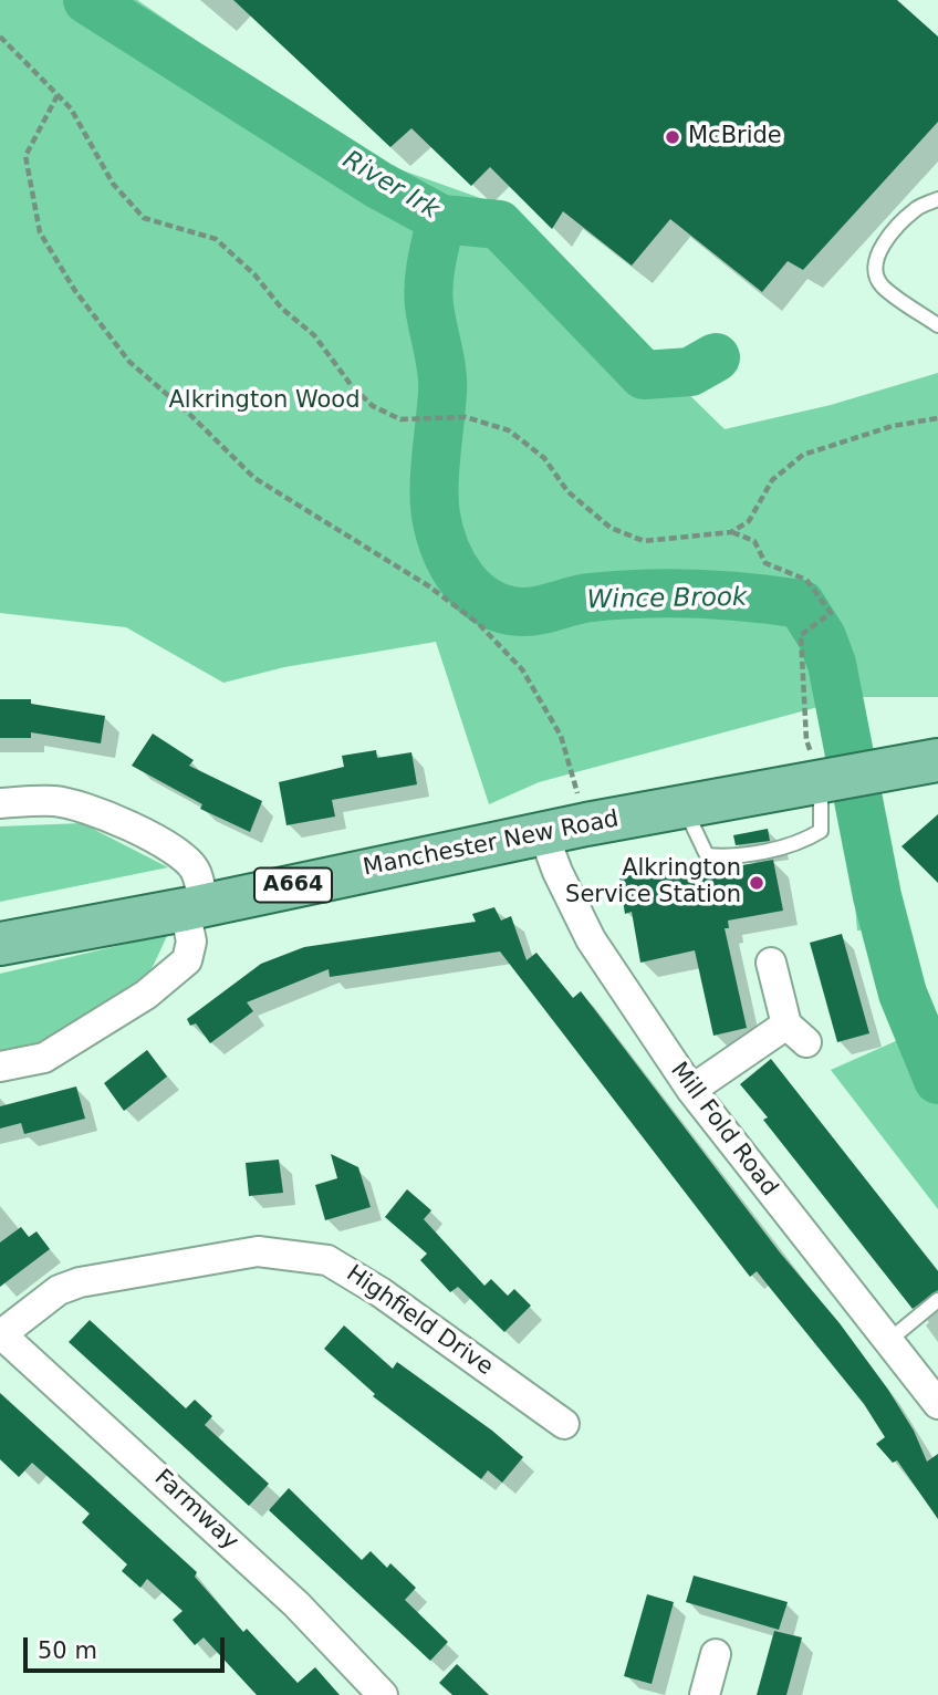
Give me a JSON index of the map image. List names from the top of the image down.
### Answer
{
  "streets": {
    "main road": ["Manchester New Road", "A664"],
    "street": ["Mill Fold Road", "Highfield Drive", "Farmway"]
  },
  "crossings": [
    ["Manchester New Road", "Mill Fold Road"],
    ["Highfield Drive", "Farmway"]
  ],
  "water": ["River Irk", "Wince Brook"],
  "parks": ["Alkrington Wood"],
  "places": ["McBride", "Alkrington Service Station"],
  "scale_bar": "50 m"
}
